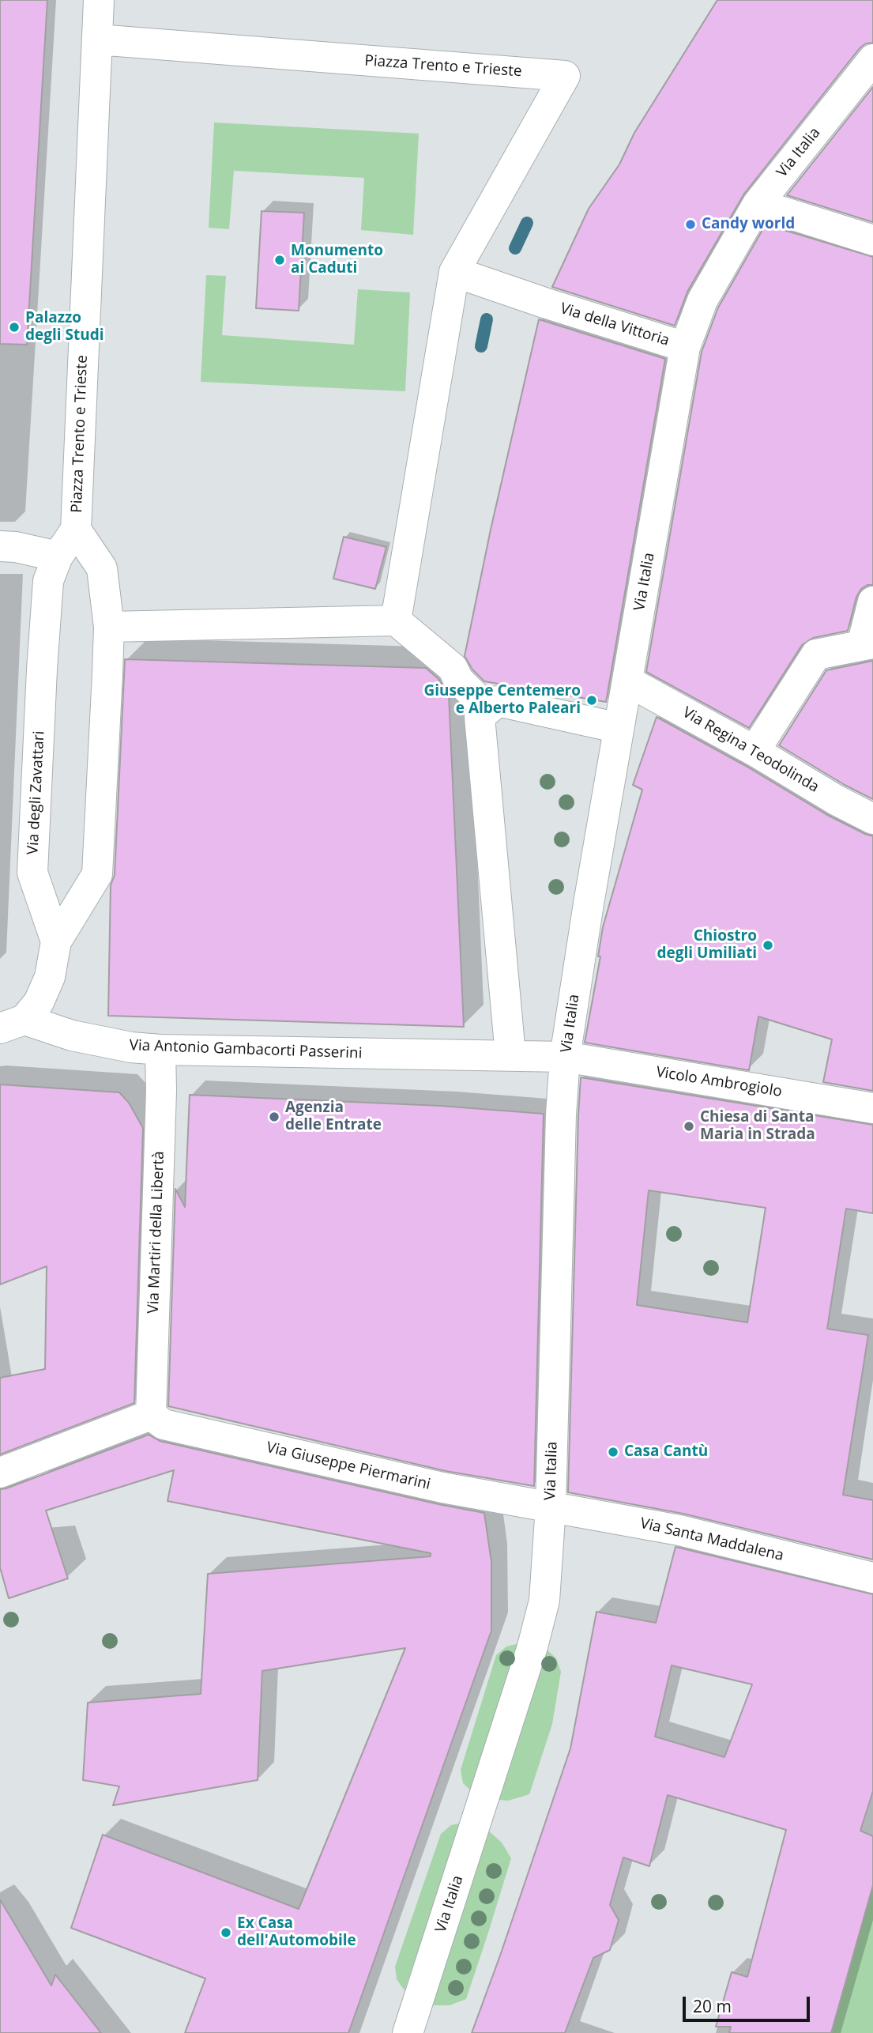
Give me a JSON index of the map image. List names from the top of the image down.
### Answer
{
  "streets": {
    "street": [
      "Piazza Trento e Trieste",
      "Via Italia",
      "Via della Vittoria",
      "Via Regina Teodolinda",
      "Via degli Zavattari",
      "Via Antonio Gambacorti Passerini",
      "Vicolo Ambrogiolo",
      "Via Martiri della Libertà",
      "Via Giuseppe Piermarini",
      "Via Santa Maddalena"
    ]
  },
  "crossings": [
    ["Piazza Trento e Trieste", "Via della Vittoria"],
    ["Piazza Trento e Trieste", "Via degli Zavattari"],
    ["Via Italia", "Via della Vittoria"],
    ["Via Italia", "Via Regina Teodolinda"],
    ["Via Italia", "Vicolo Ambrogiolo"],
    ["Via Italia", "Via Giuseppe Piermarini"],
    ["Via Italia", "Via Santa Maddalena"],
    ["Via degli Zavattari", "Via Antonio Gambacorti Passerini"],
    ["Via Antonio Gambacorti Passerini", "Vicolo Ambrogiolo"],
    ["Via Antonio Gambacorti Passerini", "Via Martiri della Libertà"],
    ["Via Martiri della Libertà", "Via Giuseppe Piermarini"],
    ["Via Giuseppe Piermarini", "Via Santa Maddalena"]
  ],
  "places": [
    "Candy world",
    "Monumento ai Caduti",
    "Palazzo degli Studi",
    "Giuseppe Centemero e Alberto Paleari",
    "Chiostro degli Umiliati",
    "Agenzia delle Entrate",
    "Chiesa di Santa Maria in Strada",
    "Casa Cantù",
    "Ex Casa dell'Automobile"
  ],
  "scale_bar": "20 m"
}
